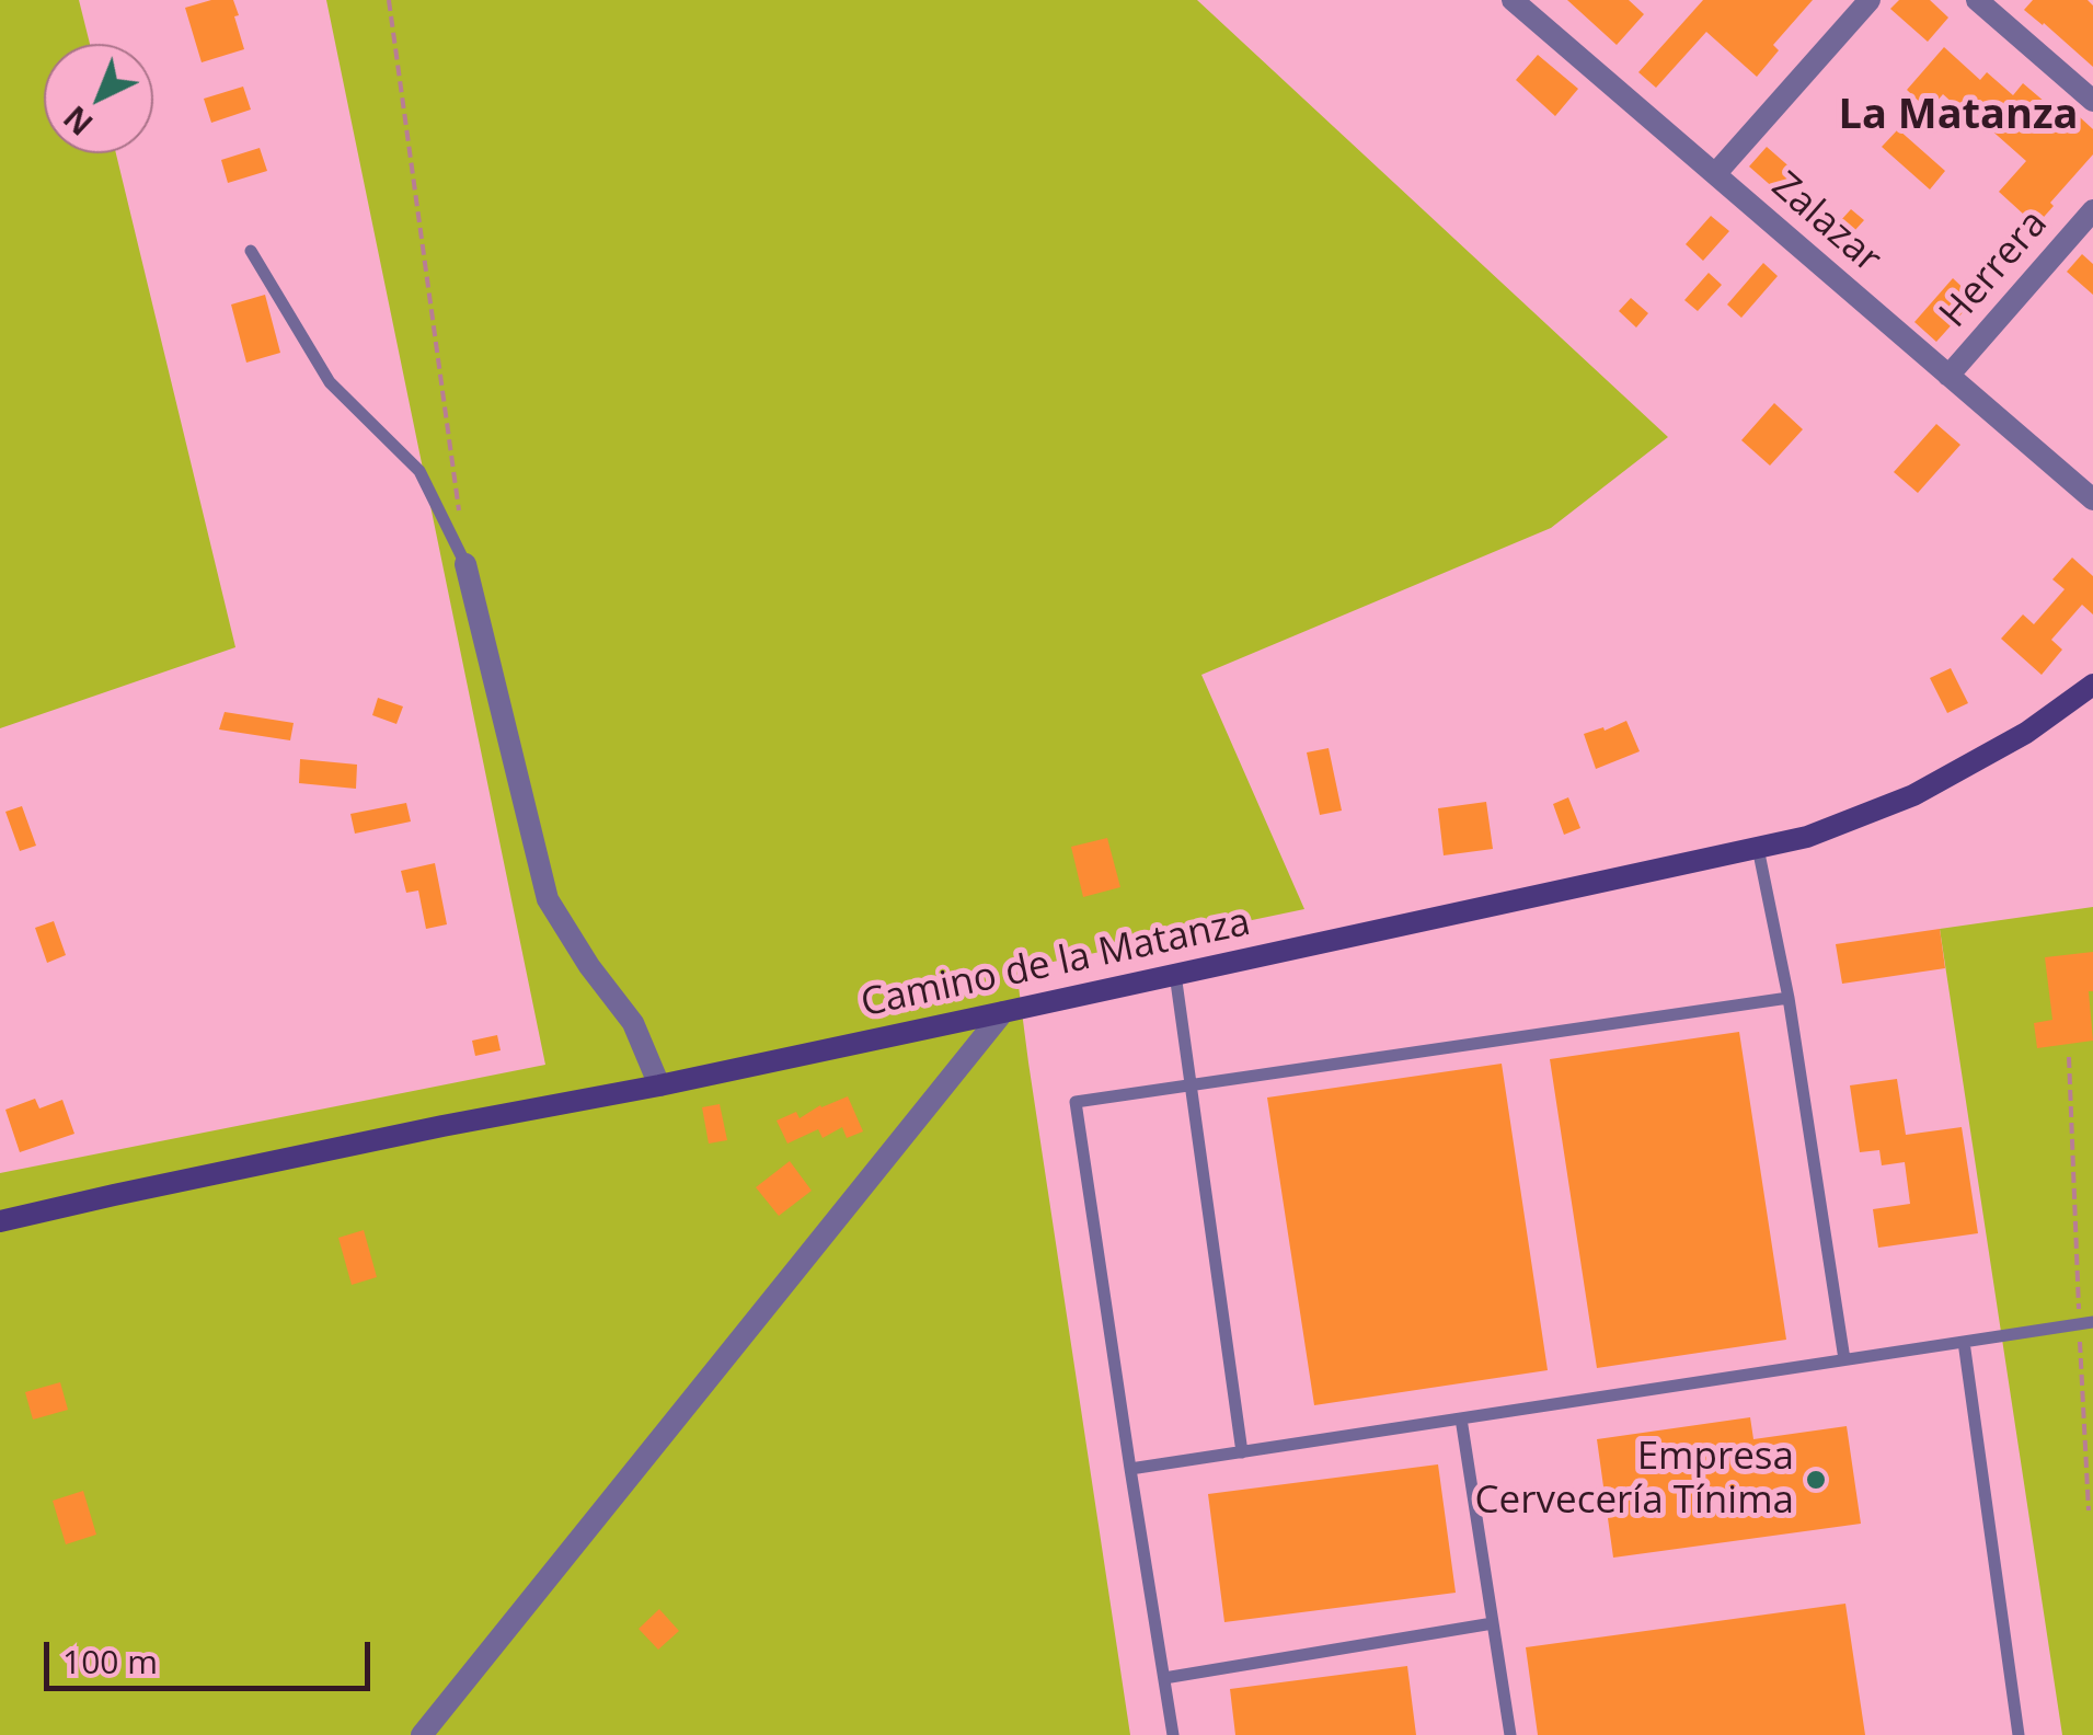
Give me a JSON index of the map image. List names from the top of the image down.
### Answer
{
  "streets": {
    "street": ["Zalazar", "Herrera", "Camino de la Matanza"]
  },
  "crossings": [
    ["Zalazar", "Herrera"]
  ],
  "districts": ["La Matanza"],
  "places": ["Empresa Cervecería Tínima"],
  "scale_bar": "100 m",
  "north": "bottom left"
}
